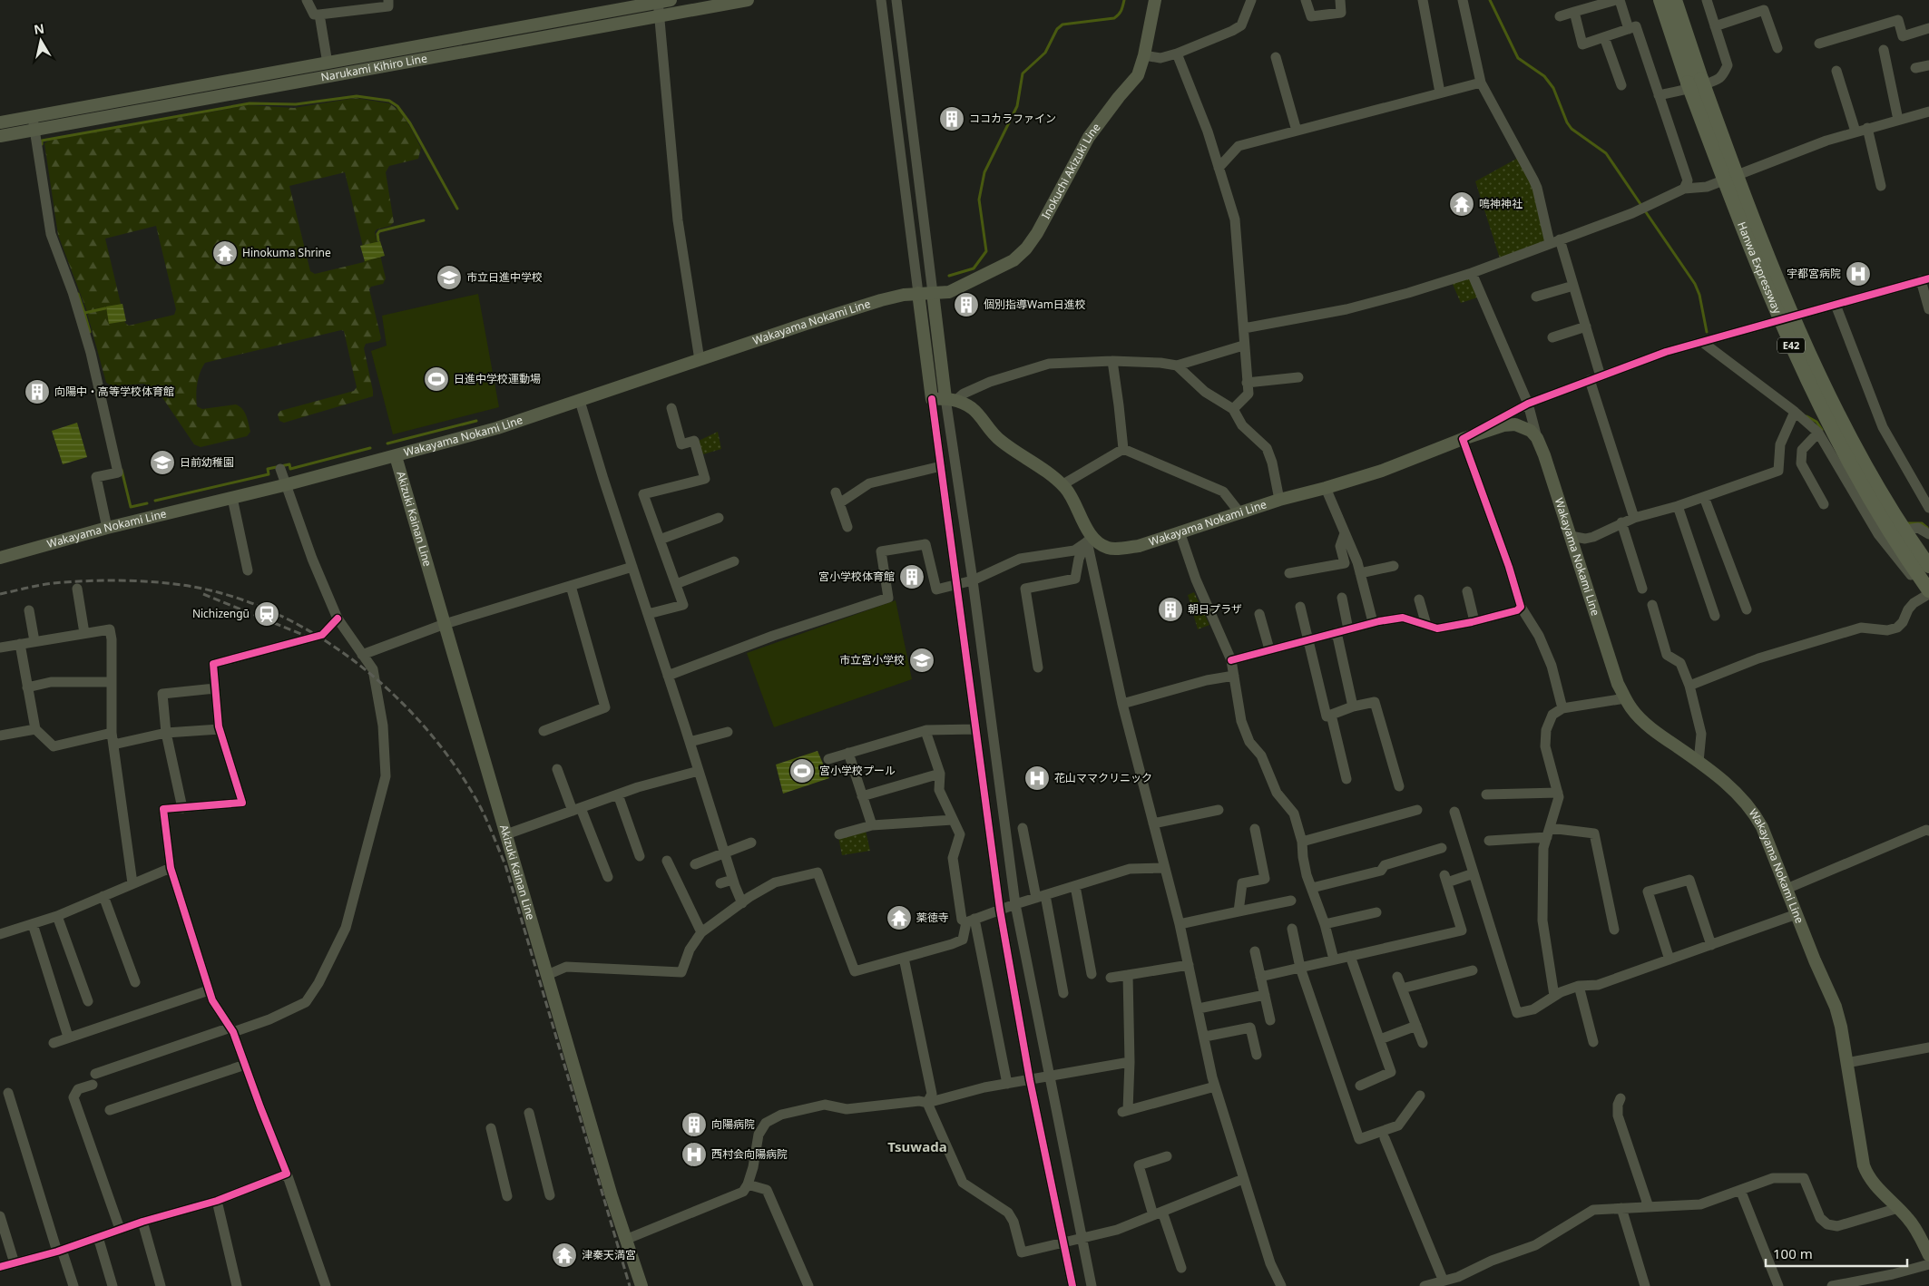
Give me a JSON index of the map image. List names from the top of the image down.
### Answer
{
  "streets": {
    "highway": ["Hanwa Expressway", "E42"],
    "main road": [
      "Narukami Kihiro Line",
      "Inokuchi Akizuki Line",
      "Wakayama Nokami Line",
      "Akizuki Kainan Line"
    ]
  },
  "crossings": [
    ["Inokuchi Akizuki Line", "Wakayama Nokami Line"],
    ["Wakayama Nokami Line", "Akizuki Kainan Line"]
  ],
  "districts": ["Tsuwada"],
  "places": {
    "building": [
      "ココカラファイン",
      "個別指導Wam日進校",
      "向陽中・高等学校体育館",
      "宮小学校体育館",
      "朝日プラザ",
      "向陽病院"
    ],
    "temple": [
      "鳴神神社",
      "Hinokuma Shrine",
      "薬徳寺",
      "津秦天満宮"
    ],
    "hospital": ["宇都宮病院", "花山ママクリニック", "西村会向陽病院"],
    "school or university": ["市立日進中学校", "日前幼稚園", "市立宮小学校"],
    "sports": ["日進中学校運動場", "宮小学校プール"],
    "station": ["Nichizengū"]
  },
  "scale_bar": "100 m",
  "north": "top"
}
